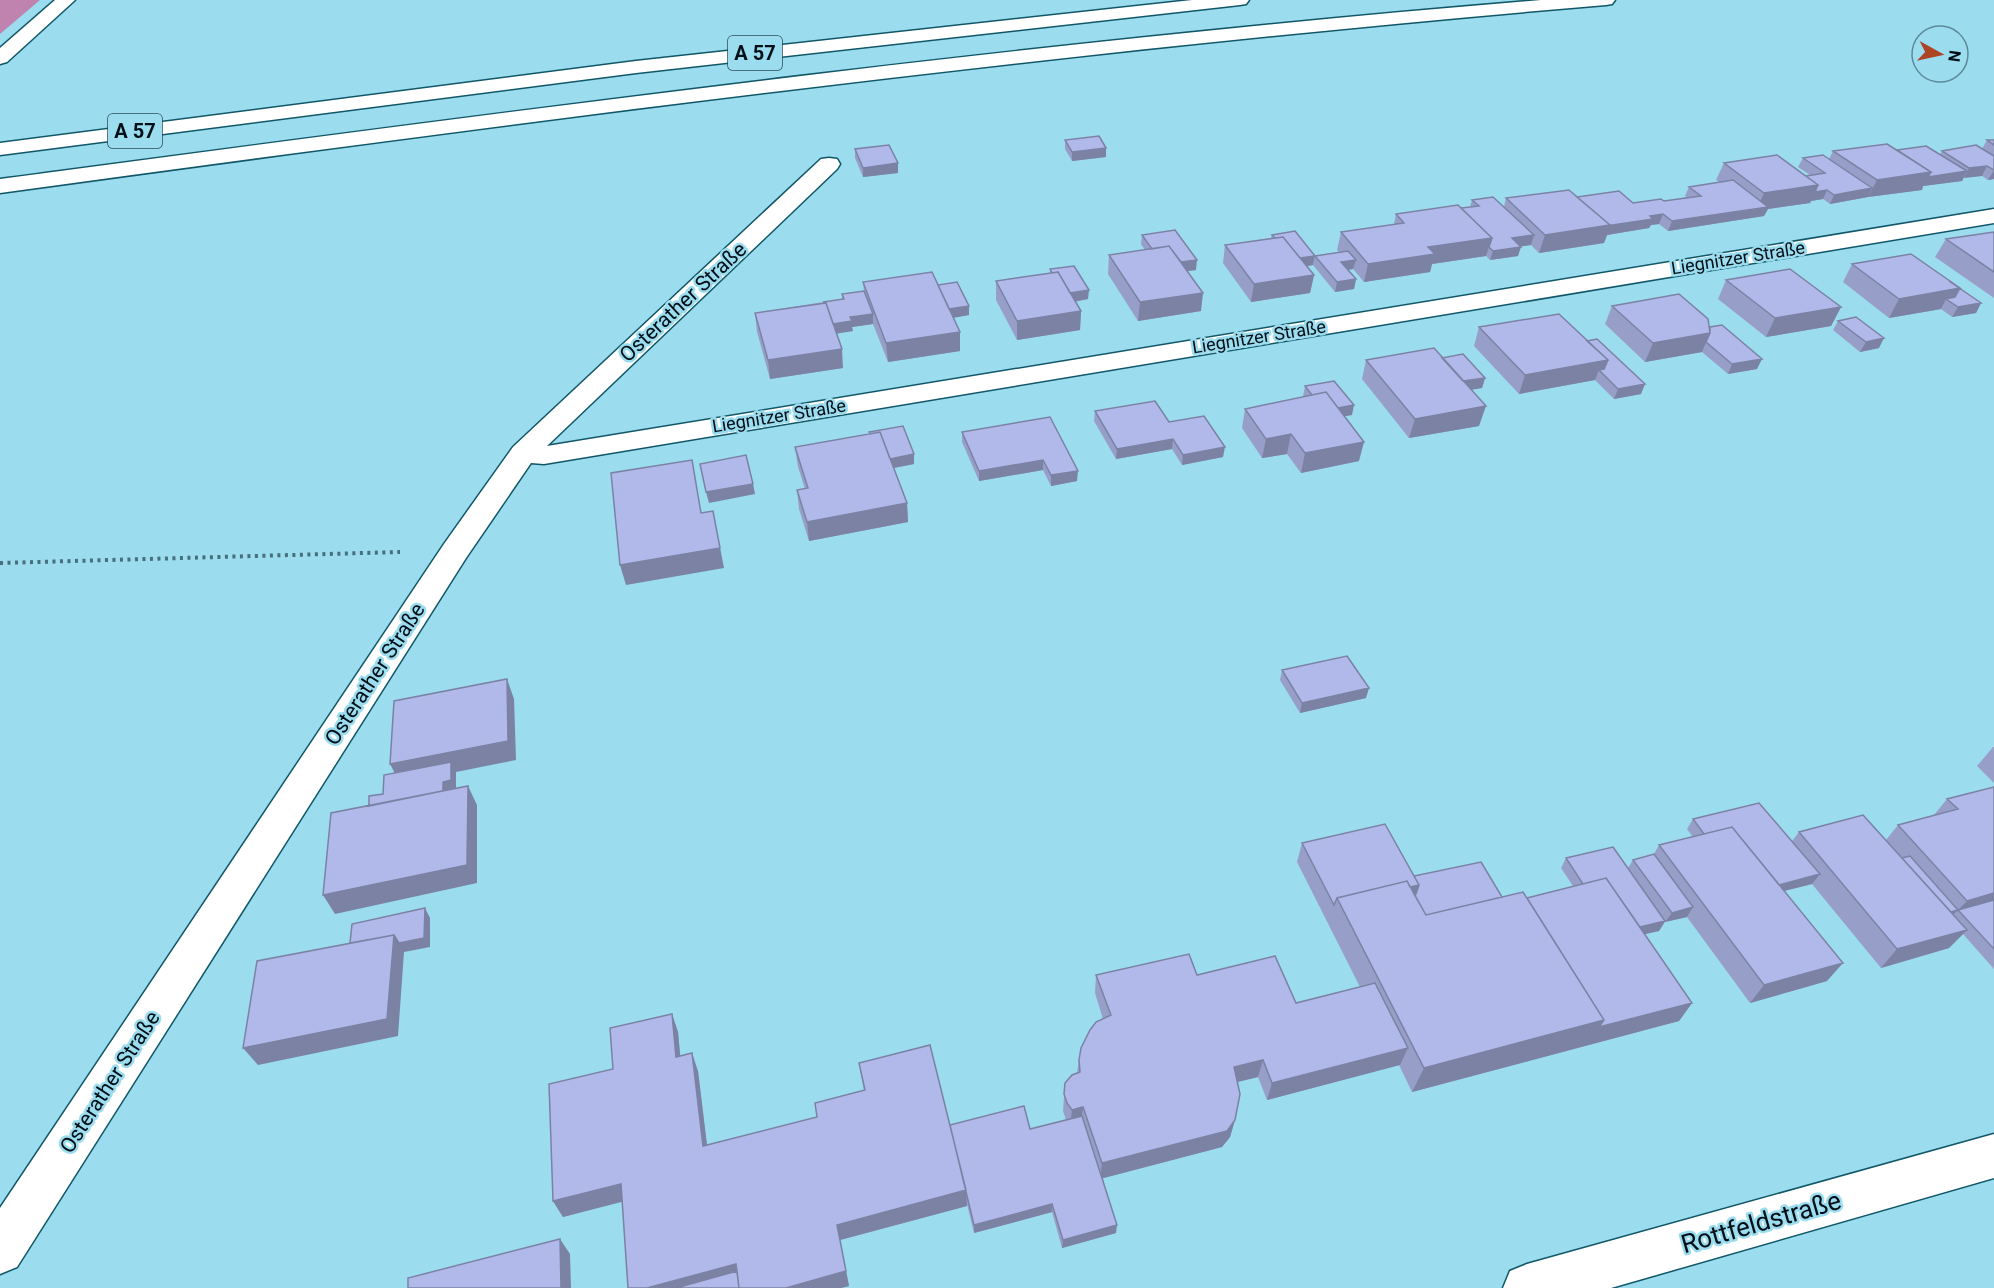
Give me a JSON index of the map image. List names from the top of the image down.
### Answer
{
  "streets": {
    "main road": [
      "A 57",
      "Liegnitzer Straße",
      "Osterather Straße",
      "Rottfeldstraße"
    ]
  },
  "crossings": [
    ["Liegnitzer Straße", "Osterather Straße"]
  ],
  "north": "right"
}
